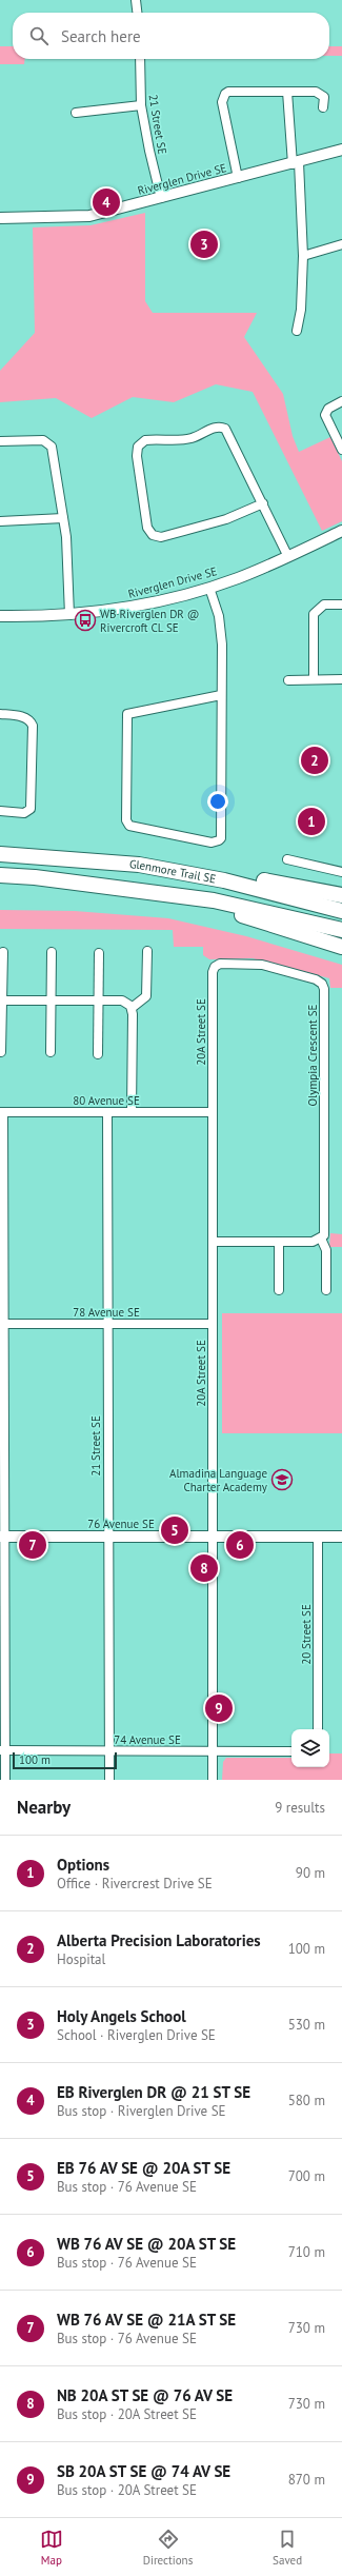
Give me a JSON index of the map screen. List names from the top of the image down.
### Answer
{
  "streets": {
    "highway": ["Glenmore Trail SE"],
    "street": [
      "21 Street SE",
      "Riverglen Drive SE",
      "20A Street SE",
      "Olympia Crescent SE",
      "80 Avenue SE",
      "78 Avenue SE",
      "76 Avenue SE",
      "20 Street SE",
      "74 Avenue SE"
    ]
  },
  "crossings": [
    ["21 Street SE", "Riverglen Drive SE"],
    ["21 Street SE", "80 Avenue SE"],
    ["21 Street SE", "78 Avenue SE"],
    ["21 Street SE", "76 Avenue SE"],
    ["21 Street SE", "74 Avenue SE"],
    ["20A Street SE", "Olympia Crescent SE"],
    ["20A Street SE", "80 Avenue SE"],
    ["20A Street SE", "78 Avenue SE"],
    ["20A Street SE", "76 Avenue SE"],
    ["20A Street SE", "74 Avenue SE"],
    ["76 Avenue SE", "20 Street SE"]
  ],
  "places": {
    "bus stop": ["WB Riverglen DR @ Rivercroft CL SE"],
    "school or university": ["Almadina Language Charter Academy"]
  },
  "scale_bar": "100 m",
  "page": {
    "search": "Search here",
    "pins": [
      "4",
      "3",
      "2",
      "1",
      "5",
      "6",
      "7",
      "8",
      "9"
    ],
    "scale": "100 m",
    "heading": ["Nearby", "9 results"],
    "list": [
      {
        "mark": "1",
        "name": "Options",
        "note": "Office · Rivercrest Drive SE",
        "value": "90 m"
      },
      {
        "mark": "2",
        "name": "Alberta Precision Laboratories",
        "note": "Hospital",
        "value": "100 m"
      },
      {
        "mark": "3",
        "name": "Holy Angels School",
        "note": "School · Riverglen Drive SE",
        "value": "530 m"
      },
      {
        "mark": "4",
        "name": "EB Riverglen DR @ 21 ST SE",
        "note": "Bus stop · Riverglen Drive SE",
        "value": "580 m"
      },
      {
        "mark": "5",
        "name": "EB 76 AV SE @ 20A ST SE",
        "note": "Bus stop · 76 Avenue SE",
        "value": "700 m"
      },
      {
        "mark": "6",
        "name": "WB 76 AV SE @ 20A ST SE",
        "note": "Bus stop · 76 Avenue SE",
        "value": "710 m"
      },
      {
        "mark": "7",
        "name": "WB 76 AV SE @ 21A ST SE",
        "note": "Bus stop · 76 Avenue SE",
        "value": "730 m"
      },
      {
        "mark": "8",
        "name": "NB 20A ST SE @ 76 AV SE",
        "note": "Bus stop · 20A Street SE",
        "value": "730 m"
      },
      {
        "mark": "9",
        "name": "SB 20A ST SE @ 74 AV SE",
        "note": "Bus stop · 20A Street SE",
        "value": "870 m"
      }
    ],
    "nav": ["Map", "Directions", "Saved"]
  }
}
